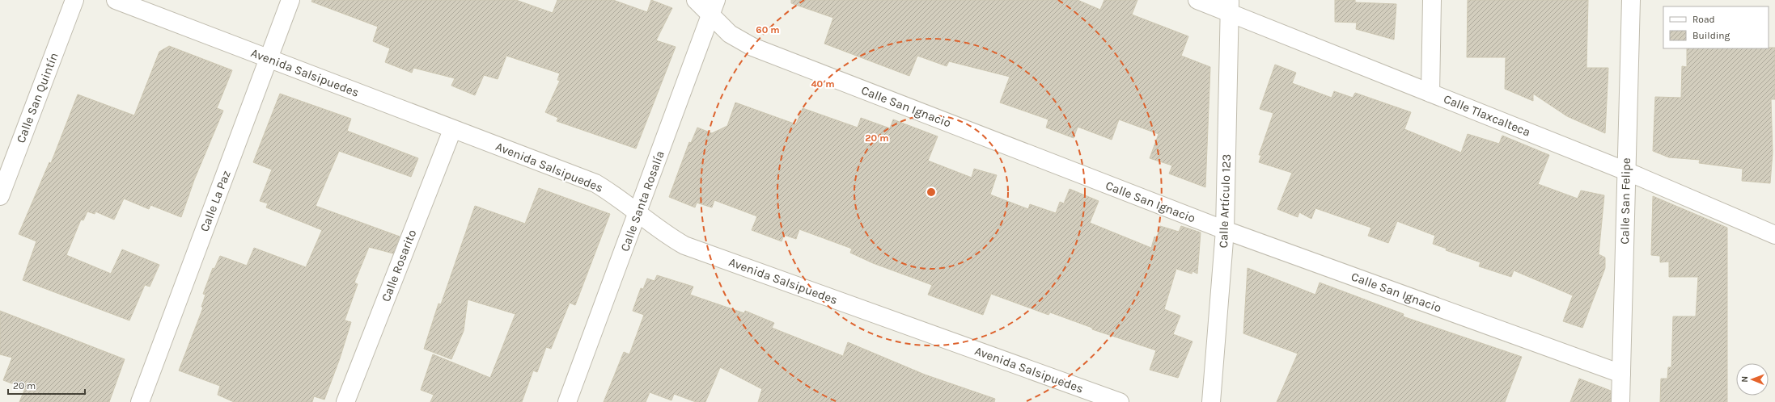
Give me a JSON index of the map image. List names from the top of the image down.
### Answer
{
  "streets": {
    "street": [
      "Avenida Salsipuedes",
      "Calle San Quintín",
      "Calle San Ignacio",
      "Calle Tlaxcalteca",
      "Calle La Paz",
      "Calle Santa Rosalía",
      "Calle Artículo 123",
      "Calle San Felipe",
      "Calle Rosarito"
    ]
  },
  "crossings": [
    ["Avenida Salsipuedes", "Calle La Paz"],
    ["Avenida Salsipuedes", "Calle Santa Rosalía"],
    ["Avenida Salsipuedes", "Calle Rosarito"],
    ["Calle San Ignacio", "Calle Santa Rosalía"],
    ["Calle San Ignacio", "Calle Artículo 123"],
    ["Calle San Ignacio", "Calle San Felipe"],
    ["Calle Tlaxcalteca", "Calle Artículo 123"],
    ["Calle Tlaxcalteca", "Calle San Felipe"]
  ],
  "legend": ["Road", "Building"],
  "scale_bar": "20 m",
  "north": "left",
  "rings": ["60 m", "40 m", "20 m"]
}
